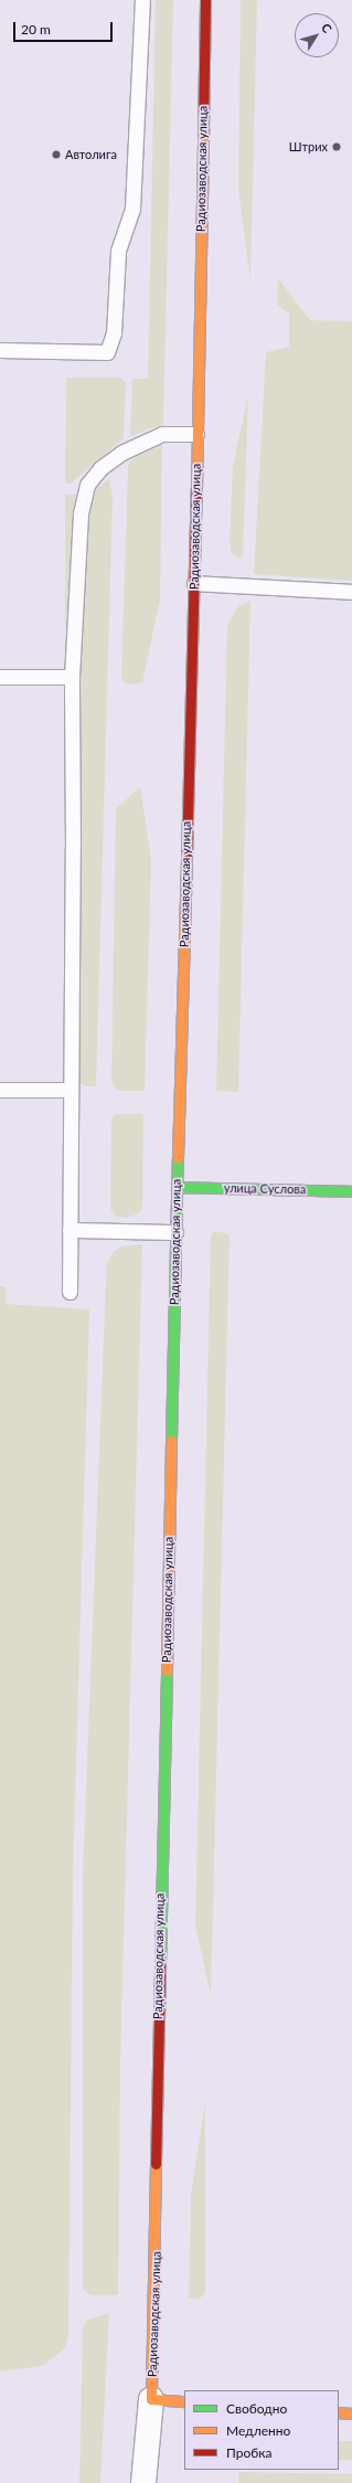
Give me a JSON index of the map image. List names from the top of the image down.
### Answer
{
  "streets": {
    "street": ["Радиозаводская улица", "улица Суслова"]
  },
  "crossings": [
    ["Радиозаводская улица", "улица Суслова"]
  ],
  "places": ["Штрих", "Автолига"],
  "legend": ["Свободно", "Медленно", "Пробка"],
  "scale_bar": "20 m",
  "north": "top right"
}
